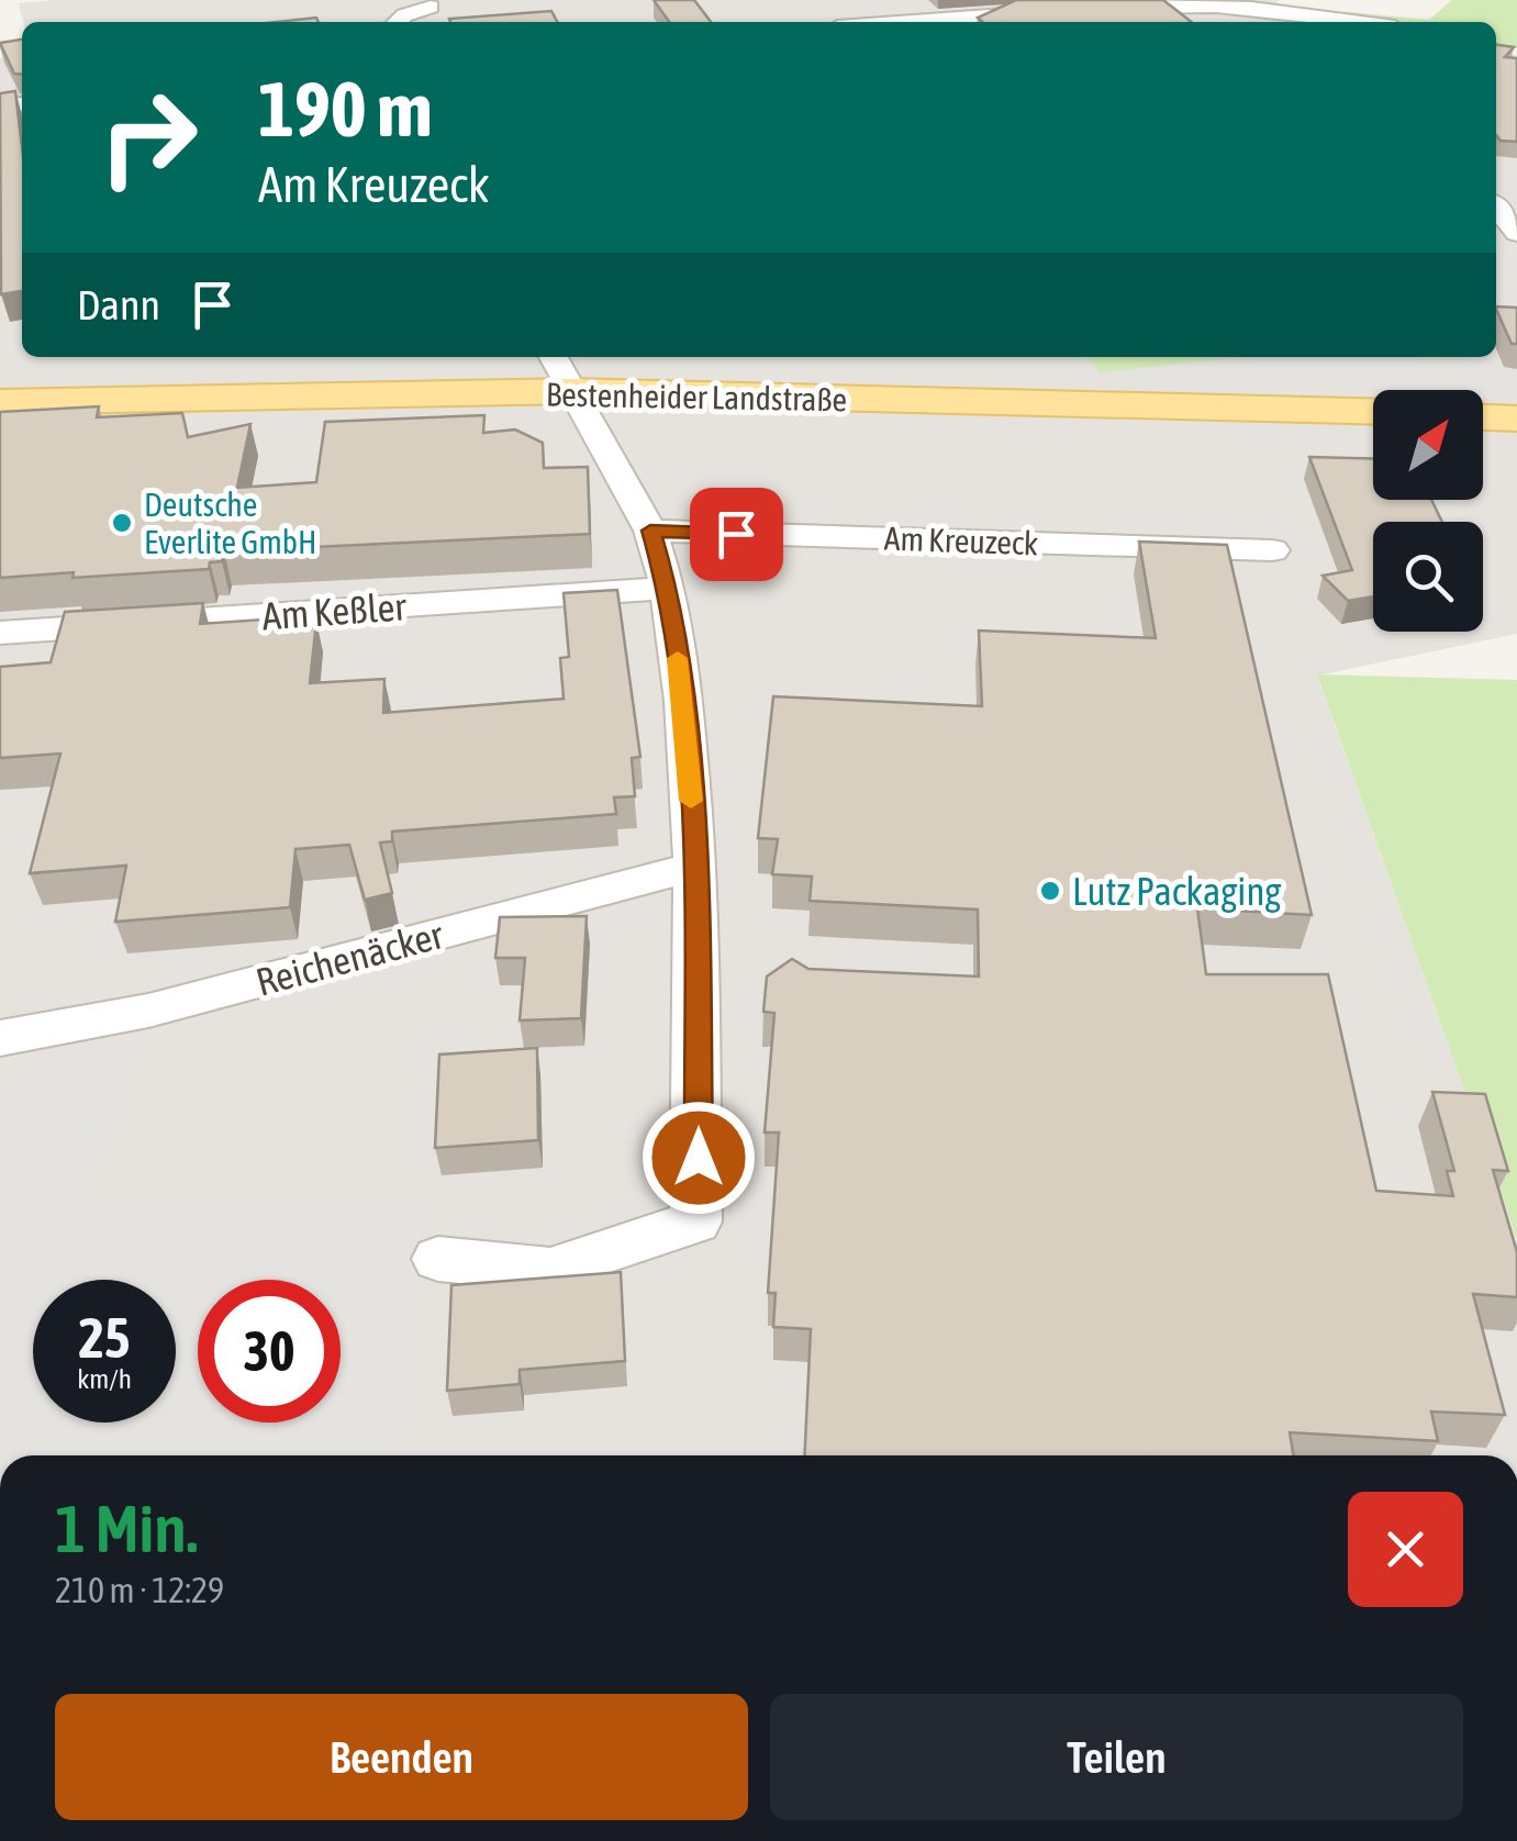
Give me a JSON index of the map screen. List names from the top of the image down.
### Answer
{
  "streets": {
    "main road": ["Bestenheider Landstraße"],
    "street": ["Am Kreuzeck", "Am Keßler", "Reichenäcker"]
  },
  "places": ["Deutsche Everlite GmbH", "Lutz Packaging"],
  "north": "top right",
  "page": {
    "turn": ["190 m", "Am Kreuzeck"],
    "then": "Dann",
    "speed": "25 km/h",
    "limit": "30",
    "heading": ["1 Min.", "210 m · 12:29"],
    "buttons": ["Beenden", "Teilen"]
  }
}
